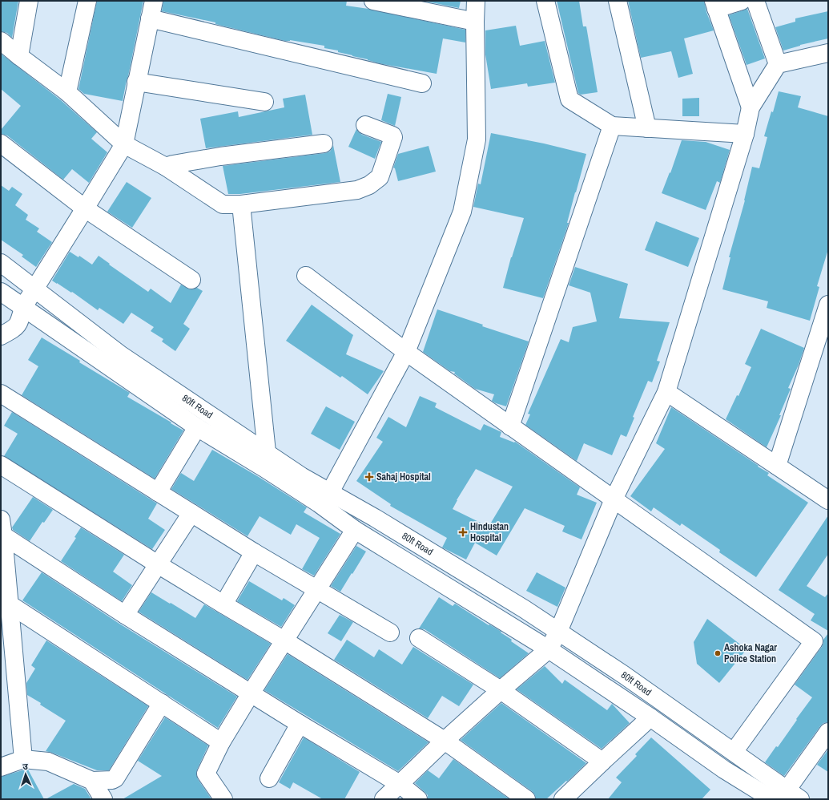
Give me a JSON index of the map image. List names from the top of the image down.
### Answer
{
  "streets": {
    "street": ["80ft Road"]
  },
  "places": {
    "health": ["Sahaj Hospital", "Hindustan Hospital"],
    "other": ["Ashoka Nagar Police Station"]
  },
  "north": "top"
}
